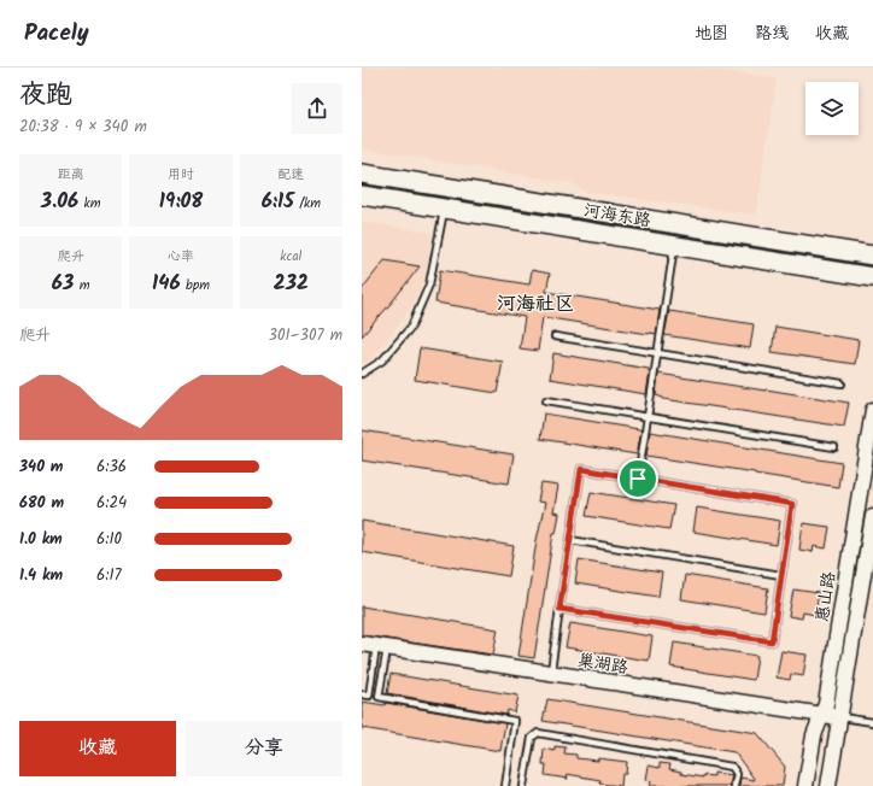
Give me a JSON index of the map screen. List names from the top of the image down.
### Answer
{
  "streets": {
    "main road": ["河海东路"],
    "street": ["惠山路", "巢湖路"]
  },
  "crossings": [
    ["惠山路", "巢湖路"]
  ],
  "districts": ["河海社区"],
  "page": {
    "header": "Pacely",
    "nav": ["地图", "路线", "收藏"],
    "heading": ["夜跑", "20:38 · 9 × 340 m"],
    "stats": [
      ["距离", "3.06 km"],
      ["用时", "19:08"],
      ["配速", "6:15 /km"],
      ["爬升", "63 m"],
      ["心率", "146 bpm"],
      ["kcal", "232"]
    ],
    "chart": ["爬升", "301–307 m"],
    "list": [
      {
        "name": "340 m",
        "note": "6:36"
      },
      {
        "name": "680 m",
        "note": "6:24"
      },
      {
        "name": "1.0 km",
        "note": "6:10"
      },
      {
        "name": "1.4 km",
        "note": "6:17"
      }
    ],
    "buttons": ["收藏", "分享"]
  }
}
